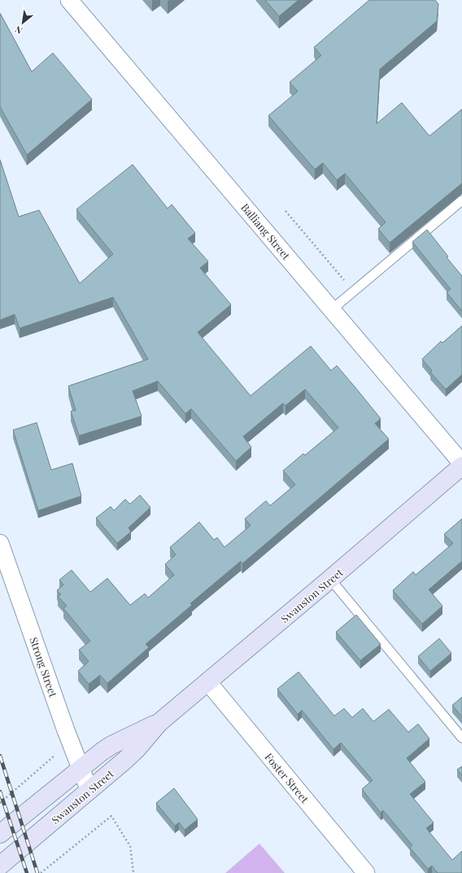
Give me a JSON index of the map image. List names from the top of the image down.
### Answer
{
  "streets": {
    "street": [
      "Balliang Street",
      "Swanston Street",
      "Strong Street",
      "Foster Street"
    ]
  },
  "crossings": [
    ["Balliang Street", "Swanston Street"],
    ["Swanston Street", "Strong Street"],
    ["Swanston Street", "Foster Street"]
  ],
  "north": "bottom left"
}
